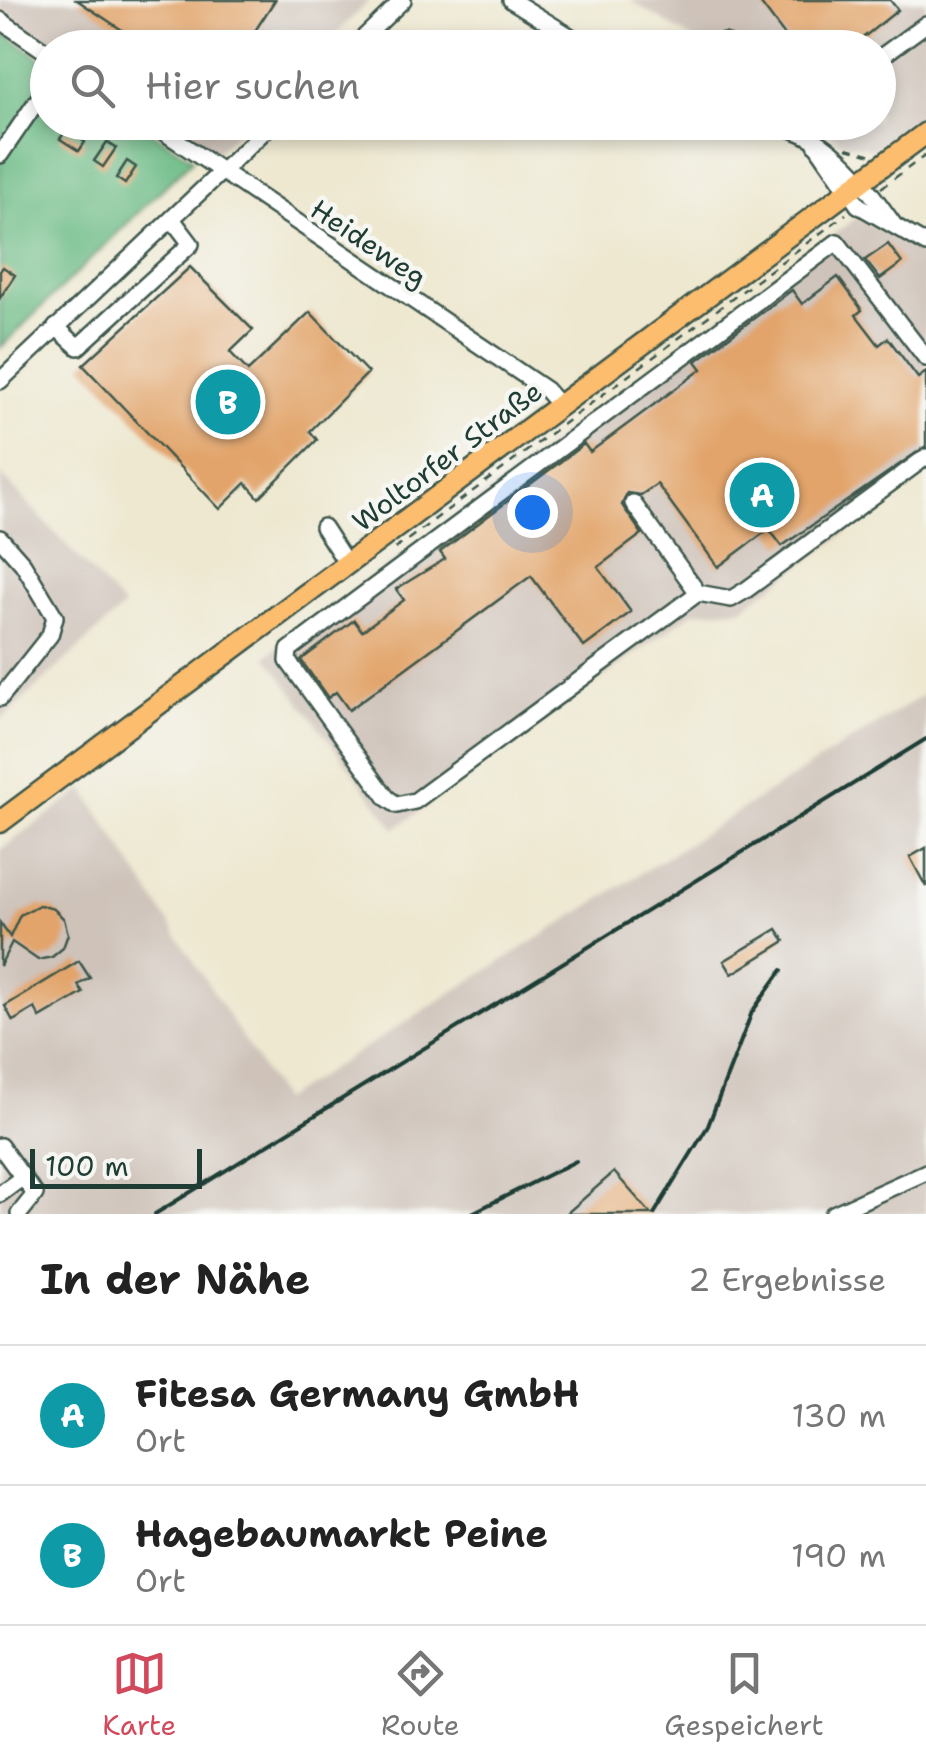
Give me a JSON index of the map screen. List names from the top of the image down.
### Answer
{
  "streets": {
    "main road": ["Woltorfer Straße"],
    "street": ["Heideweg"]
  },
  "crossings": [
    ["Heideweg", "Woltorfer Straße"]
  ],
  "scale_bar": "100 m",
  "page": {
    "search": "Hier suchen",
    "pins": ["B", "A"],
    "scale": "100 m",
    "heading": ["In der Nähe", "2 Ergebnisse"],
    "list": [
      {
        "mark": "A",
        "name": "Fitesa Germany GmbH",
        "note": "Ort",
        "value": "130 m"
      },
      {
        "mark": "B",
        "name": "Hagebaumarkt Peine",
        "note": "Ort",
        "value": "190 m"
      }
    ],
    "nav": ["Karte", "Route", "Gespeichert"]
  }
}
